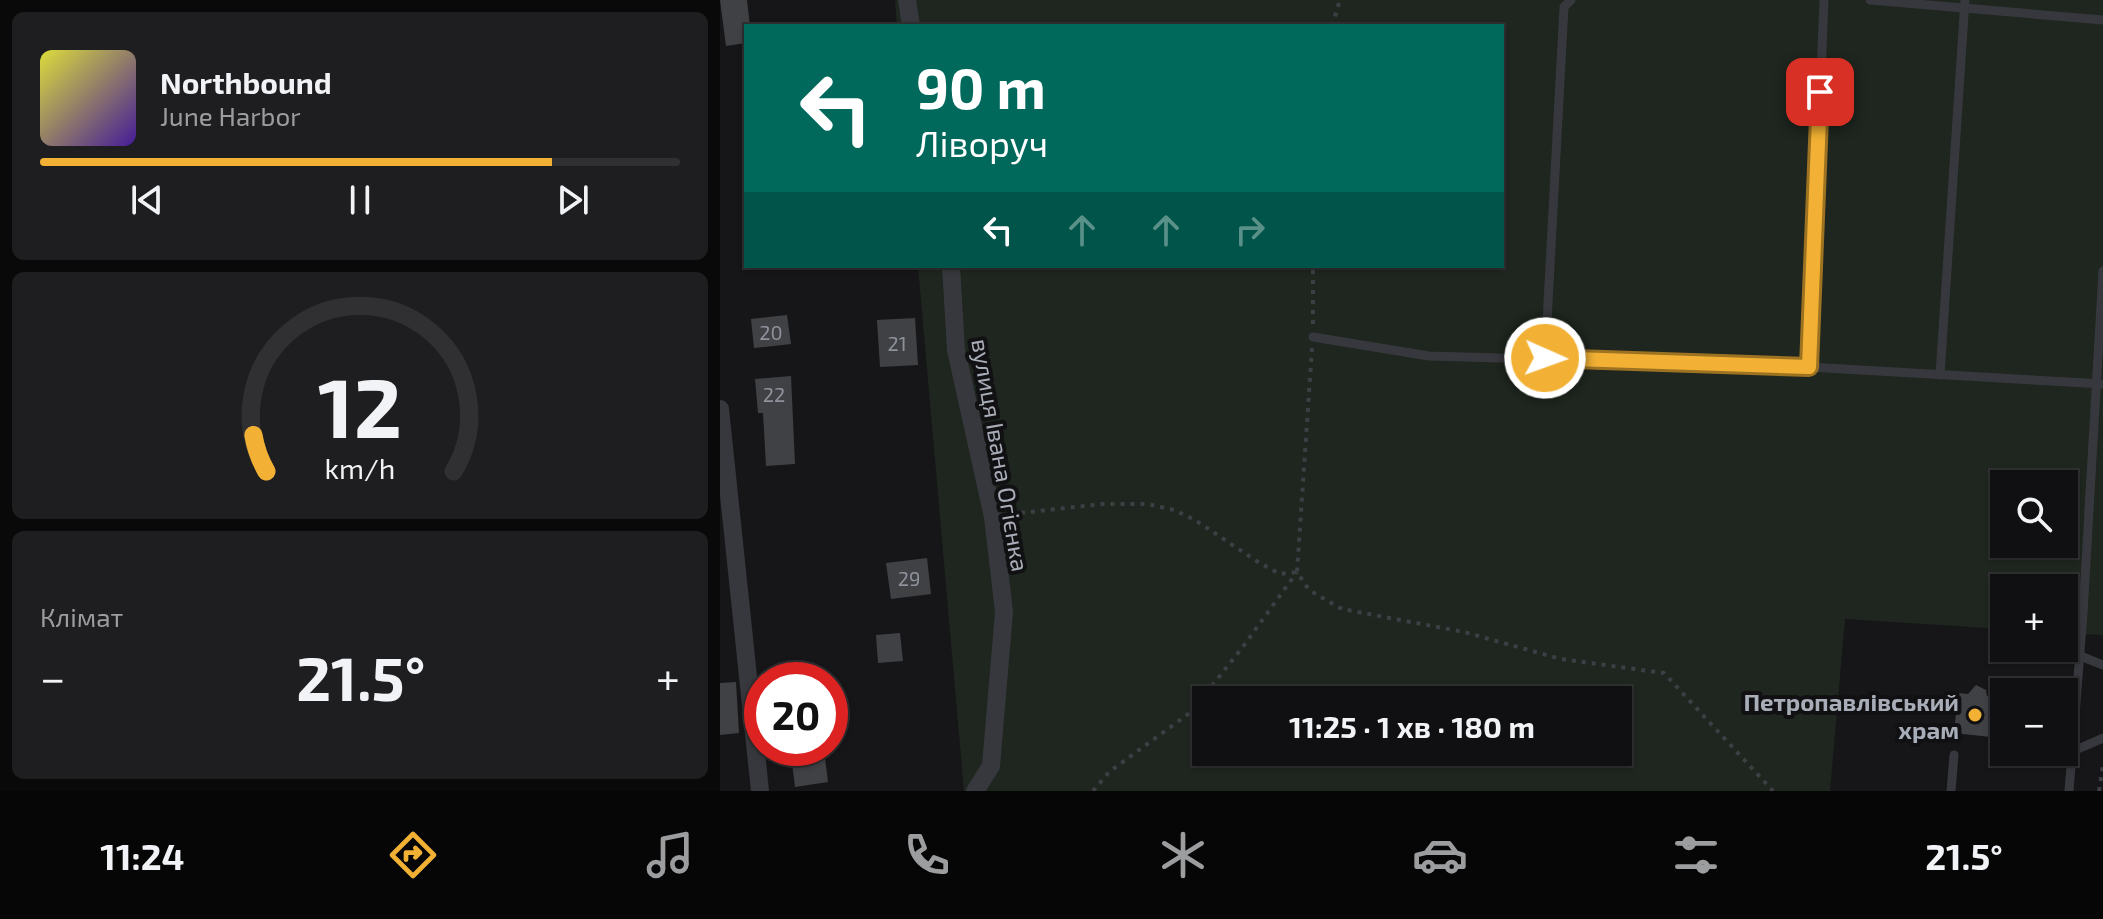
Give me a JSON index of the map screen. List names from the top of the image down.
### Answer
{
  "streets": {
    "street": ["вулиця Івана Огієнка"]
  },
  "places": ["Петропавлівський храм"],
  "house_numbers": [
    "20",
    "21",
    "22",
    "29"
  ],
  "page": {
    "turn": ["90 m", "Ліворуч"],
    "song": ["Northbound", "June Harbor"],
    "map_buttons": ["+", "−"],
    "tile": "Клімат",
    "heat": ["−", "21.5°", "+"],
    "limit": "20",
    "trip": "11:25 · 1 хв · 180 m",
    "tabs": ["11:24", "21.5°"],
    "gauge": ["12", "km/h"]
  }
}
